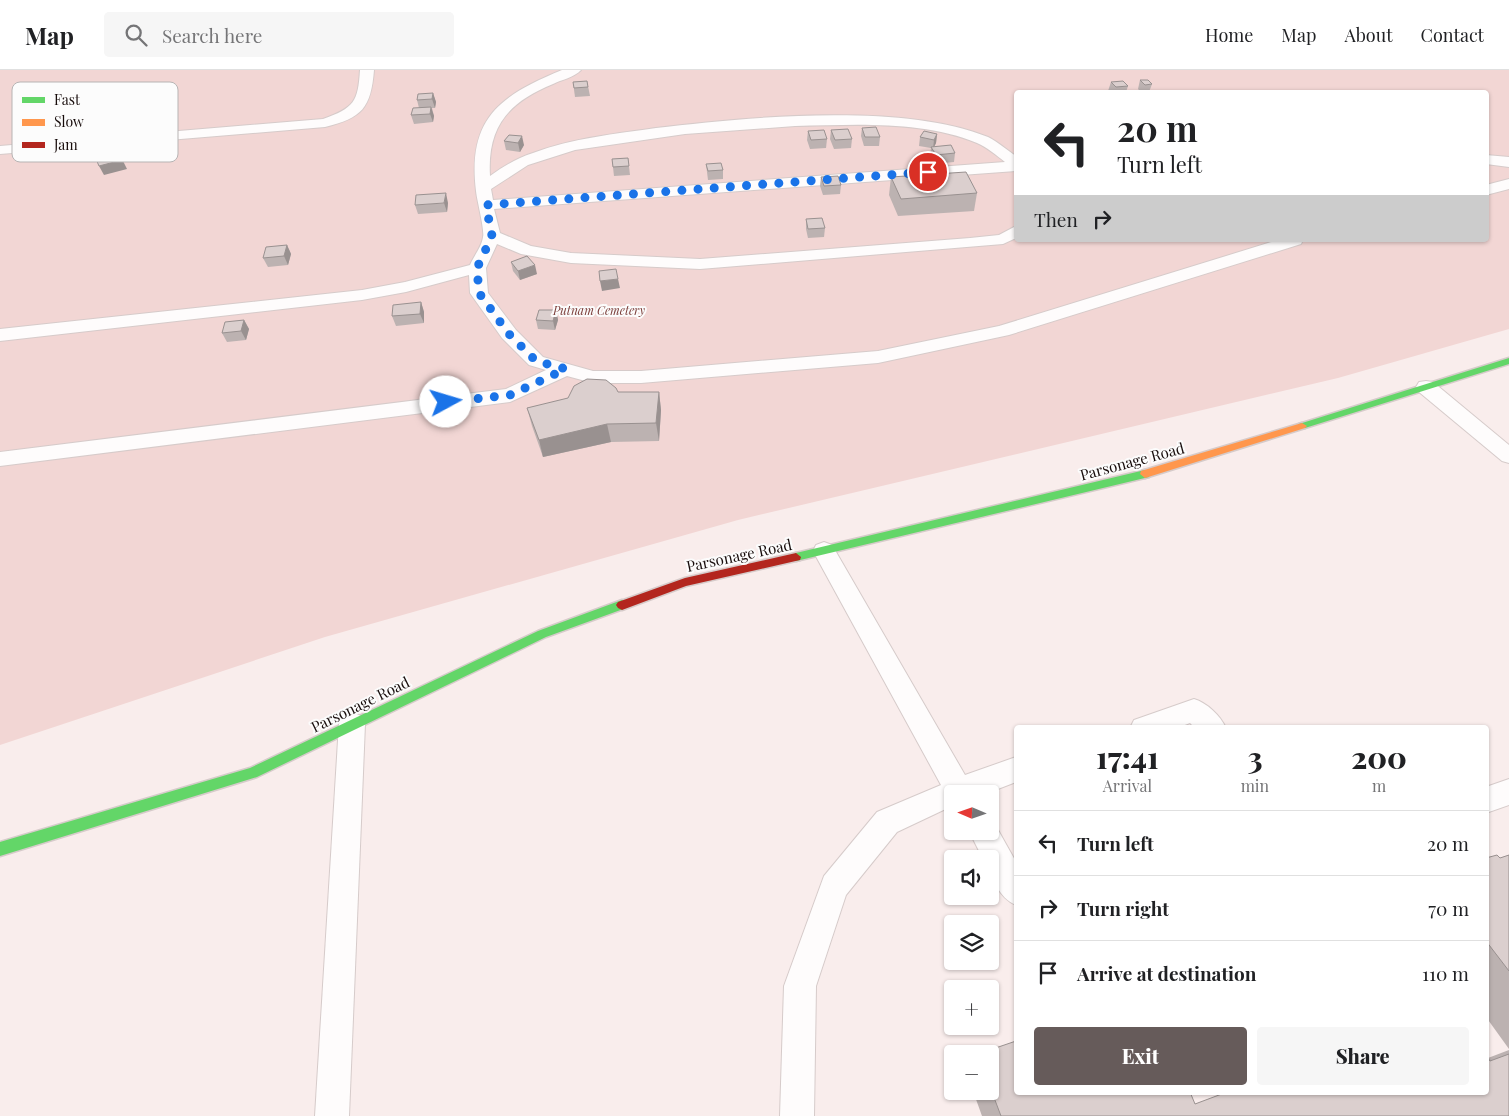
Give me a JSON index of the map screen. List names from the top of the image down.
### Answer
{
  "streets": {
    "street": ["Parsonage Road"]
  },
  "parks": ["Putnam Cemetery"],
  "legend": ["Fast", "Slow", "Jam"],
  "north": "left",
  "page": {
    "header": "Map",
    "search": "Search here",
    "nav": [
      "Home",
      "Map",
      "About",
      "Contact"
    ],
    "turn": ["20 m", "Turn left"],
    "then": "Then",
    "eta": [
      "17:41",
      "Arrival",
      "3",
      "min",
      "200",
      "m"
    ],
    "map_buttons": ["+", "−"],
    "list": [
      {
        "name": "Turn left",
        "value": "20 m"
      },
      {
        "name": "Turn right",
        "value": "70 m"
      },
      {
        "name": "Arrive at destination",
        "value": "110 m"
      }
    ],
    "buttons": ["Exit", "Share"]
  }
}
